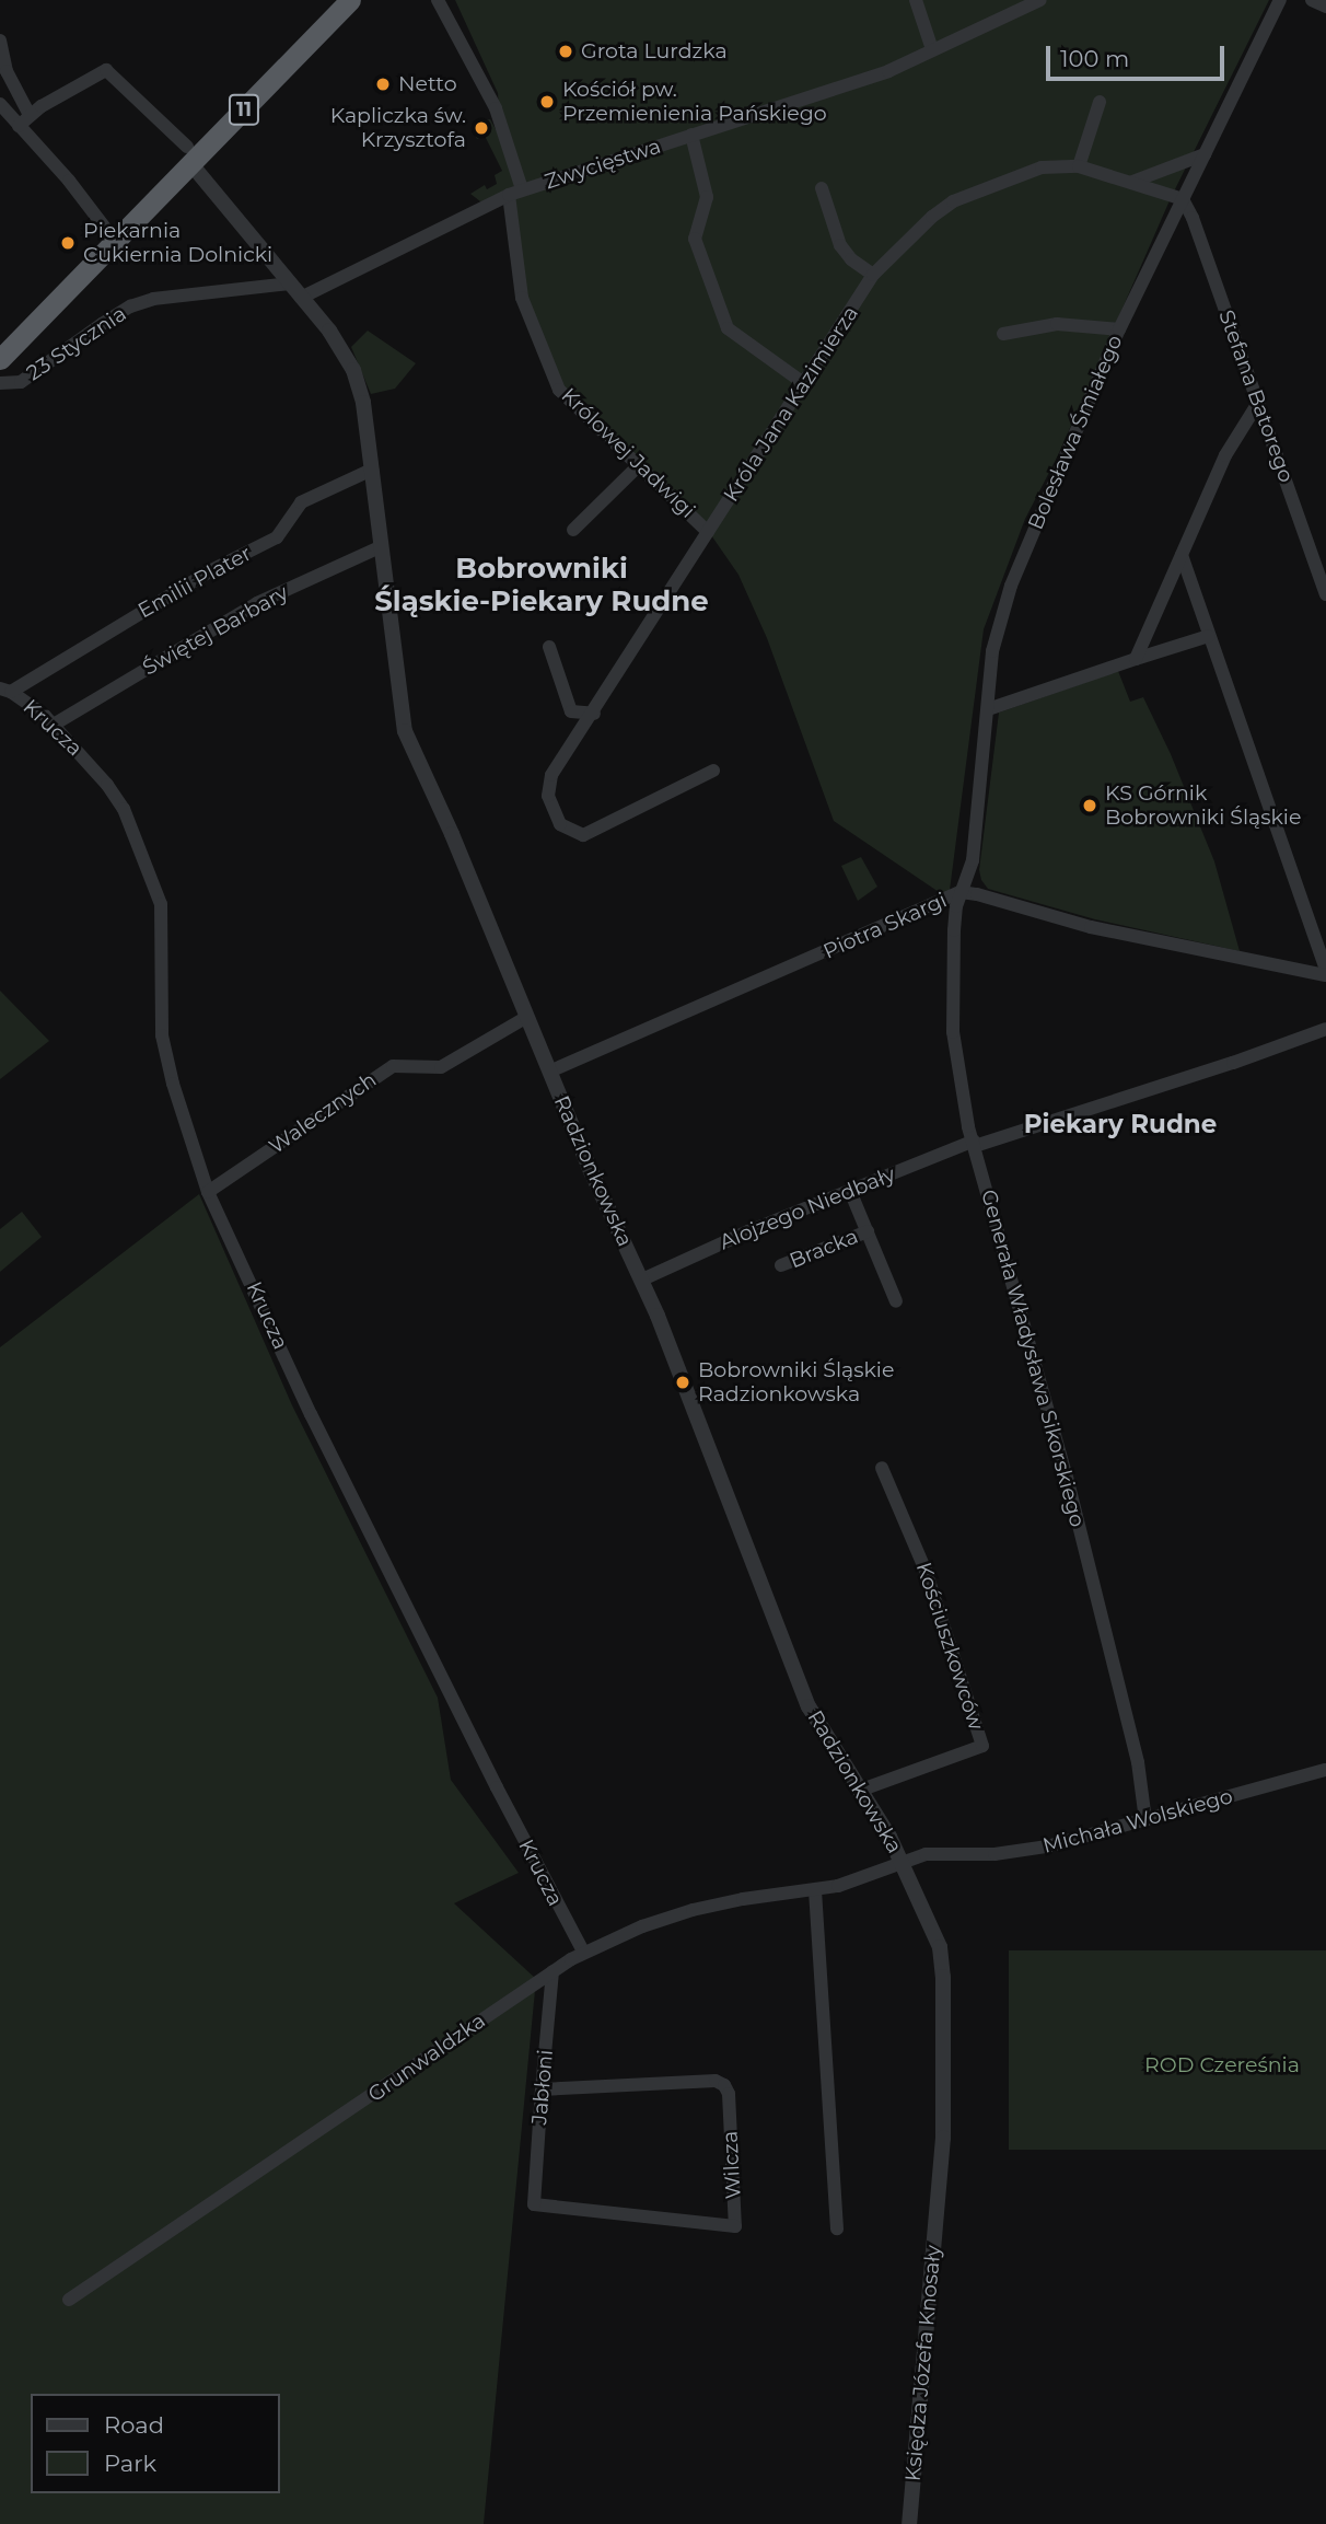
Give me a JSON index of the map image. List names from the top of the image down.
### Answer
{
  "streets": {
    "highway": ["11"],
    "street": [
      "Zwycięstwa",
      "23 Stycznia",
      "Stefana Batorego",
      "Króla Jana Kazimierza",
      "Bolesława Śmiałego",
      "Królowej Jadwigi",
      "Emilii Plater",
      "Świętej Barbary",
      "Krucza",
      "Piotra Skargi",
      "Walecznych",
      "Radzionkowska",
      "Alojzego Niedbały",
      "Bracka",
      "Generała Władysława Sikorskiego",
      "Kościuszkowców",
      "Michała Wolskiego",
      "Grunwaldzka",
      "Jabłoni",
      "Wilcza",
      "Księdza Józefa Knosały"
    ]
  },
  "crossings": [
    ["11", "Radzionkowska"],
    ["Zwycięstwa", "Królowej Jadwigi"],
    ["Zwycięstwa", "Radzionkowska"],
    ["23 Stycznia", "Radzionkowska"],
    ["Stefana Batorego", "Króla Jana Kazimierza"],
    ["Stefana Batorego", "Bolesława Śmiałego"],
    ["Króla Jana Kazimierza", "Bolesława Śmiałego"],
    ["Króla Jana Kazimierza", "Królowej Jadwigi"],
    ["Bolesława Śmiałego", "Piotra Skargi"],
    ["Bolesława Śmiałego", "Generała Władysława Sikorskiego"],
    ["Emilii Plater", "Krucza"],
    ["Emilii Plater", "Radzionkowska"],
    ["Świętej Barbary", "Krucza"],
    ["Świętej Barbary", "Radzionkowska"],
    ["Krucza", "Walecznych"],
    ["Krucza", "Grunwaldzka"],
    ["Piotra Skargi", "Radzionkowska"],
    ["Piotra Skargi", "Generała Władysława Sikorskiego"],
    ["Walecznych", "Radzionkowska"],
    ["Radzionkowska", "Alojzego Niedbały"],
    ["Radzionkowska", "Kościuszkowców"],
    ["Radzionkowska", "Michała Wolskiego"],
    ["Radzionkowska", "Grunwaldzka"],
    ["Radzionkowska", "Księdza Józefa Knosały"],
    ["Alojzego Niedbały", "Bracka"],
    ["Alojzego Niedbały", "Generała Władysława Sikorskiego"],
    ["Generała Władysława Sikorskiego", "Michała Wolskiego"],
    ["Michała Wolskiego", "Grunwaldzka"],
    ["Grunwaldzka", "Jabłoni"],
    ["Jabłoni", "Wilcza"]
  ],
  "districts": ["Bobrowniki Śląskie-Piekary Rudne", "Piekary Rudne"],
  "parks": ["ROD Czereśnia"],
  "places": [
    "Grota Lurdzka",
    "Netto",
    "Kościół pw. Przemienienia Pańskiego",
    "Kapliczka św. Krzysztofa",
    "Piekarnia Cukiernia Dolnicki",
    "KS Górnik Bobrowniki Śląskie",
    "Bobrowniki Śląskie Radzionkowska"
  ],
  "legend": ["Road", "Park"],
  "scale_bar": "100 m"
}
